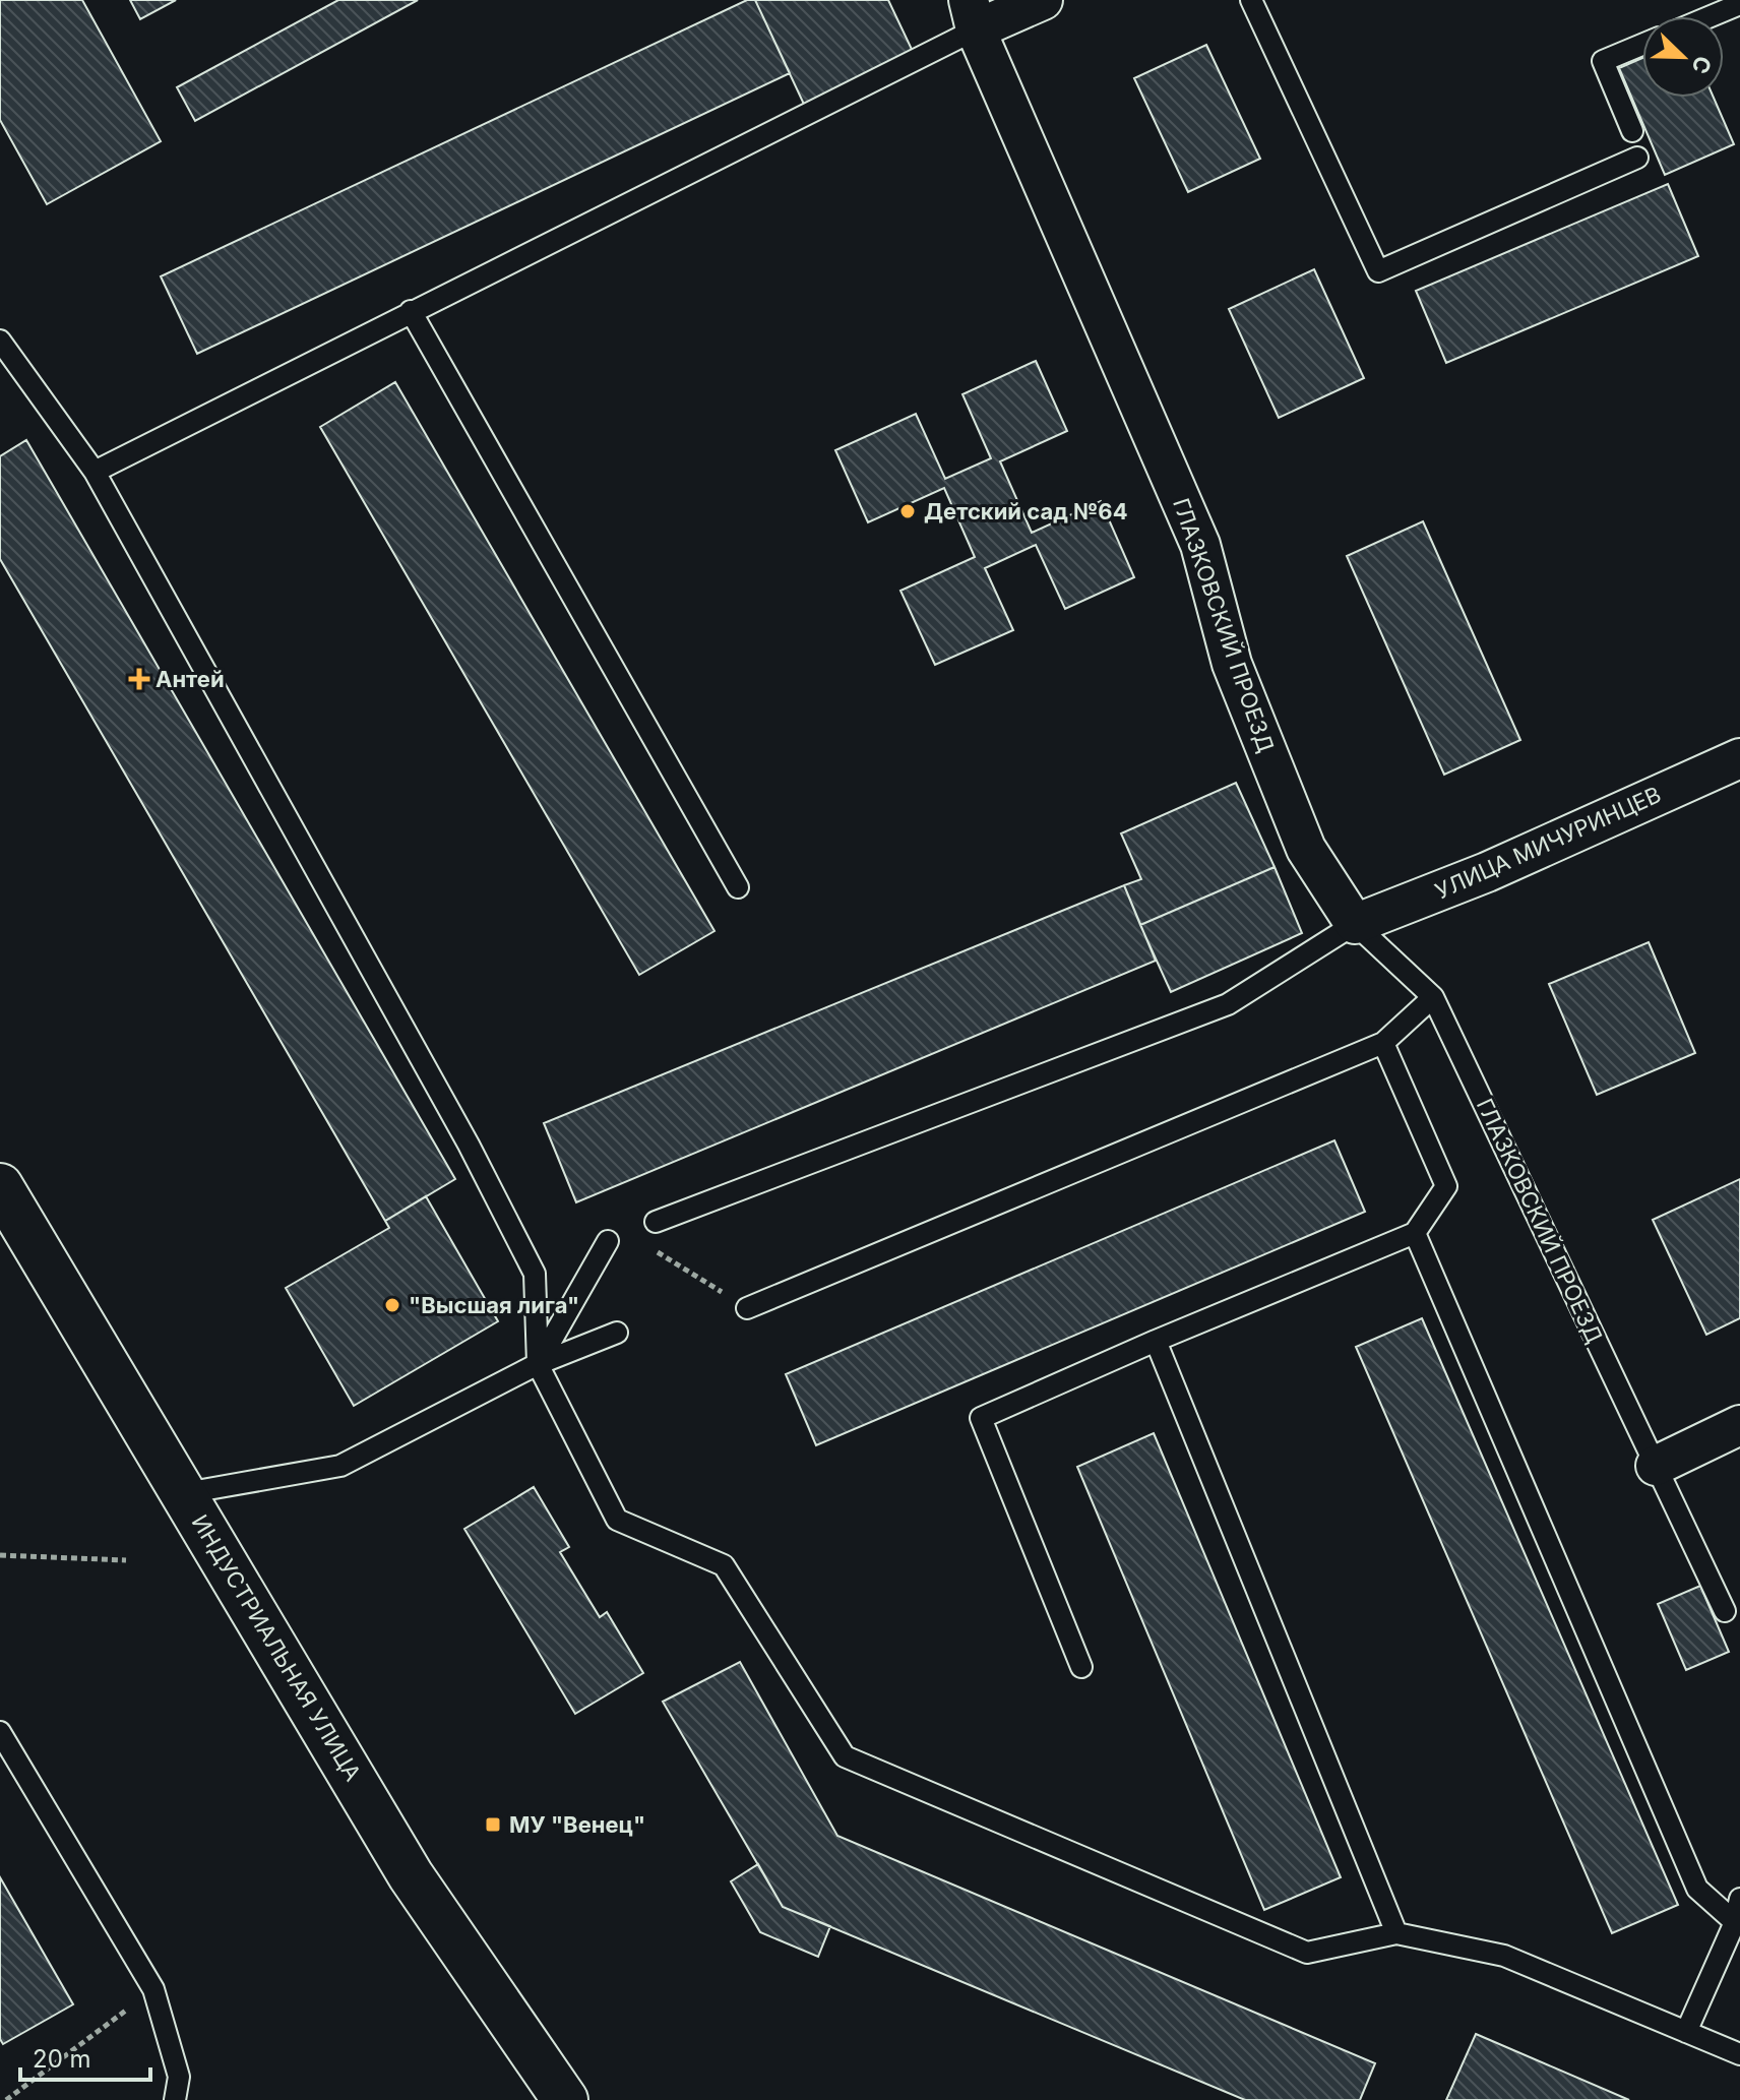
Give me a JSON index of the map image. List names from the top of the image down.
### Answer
{
  "streets": {
    "highway": ["ИНДУСТРИАЛЬНАЯ УЛИЦА"],
    "street": ["ГЛАЗКОВСКИЙ ПРОЕЗД", "УЛИЦА МИЧУРИНЦЕВ"]
  },
  "crossings": [
    ["ГЛАЗКОВСКИЙ ПРОЕЗД", "УЛИЦА МИЧУРИНЦЕВ"]
  ],
  "places": {
    "other": ["Детский сад №64", "\"Высшая лига\""],
    "health": ["Антей"],
    "transit": ["МУ \"Венец\""]
  },
  "scale_bar": "20 m",
  "north": "bottom right"
}
